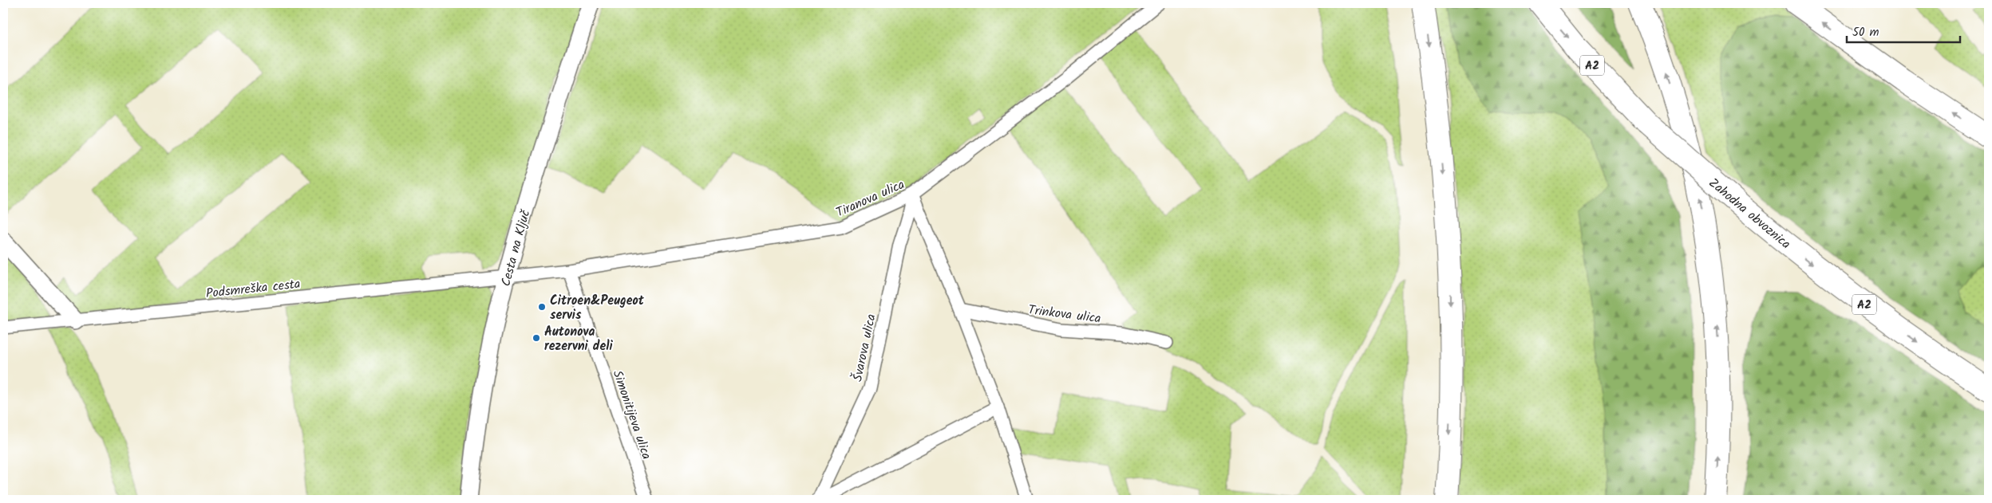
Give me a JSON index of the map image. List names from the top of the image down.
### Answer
{
  "streets": {
    "highway": ["A2", "Zahodna obvoznica"],
    "street": [
      "Tiranova ulica",
      "Cesta na Ključ",
      "Podsmreška cesta",
      "Trinkova ulica",
      "Švarova ulica",
      "Simonitijeva ulica"
    ]
  },
  "crossings": [
    ["Tiranova ulica", "Cesta na Ključ"],
    ["Tiranova ulica", "Podsmreška cesta"],
    ["Tiranova ulica", "Švarova ulica"],
    ["Tiranova ulica", "Simonitijeva ulica"],
    ["Cesta na Ključ", "Podsmreška cesta"]
  ],
  "one_way": ["Zahodna obvoznica"],
  "places": ["Citroen&Peugeot servis", "Autonova rezervni deli"],
  "scale_bar": "50 m"
}
